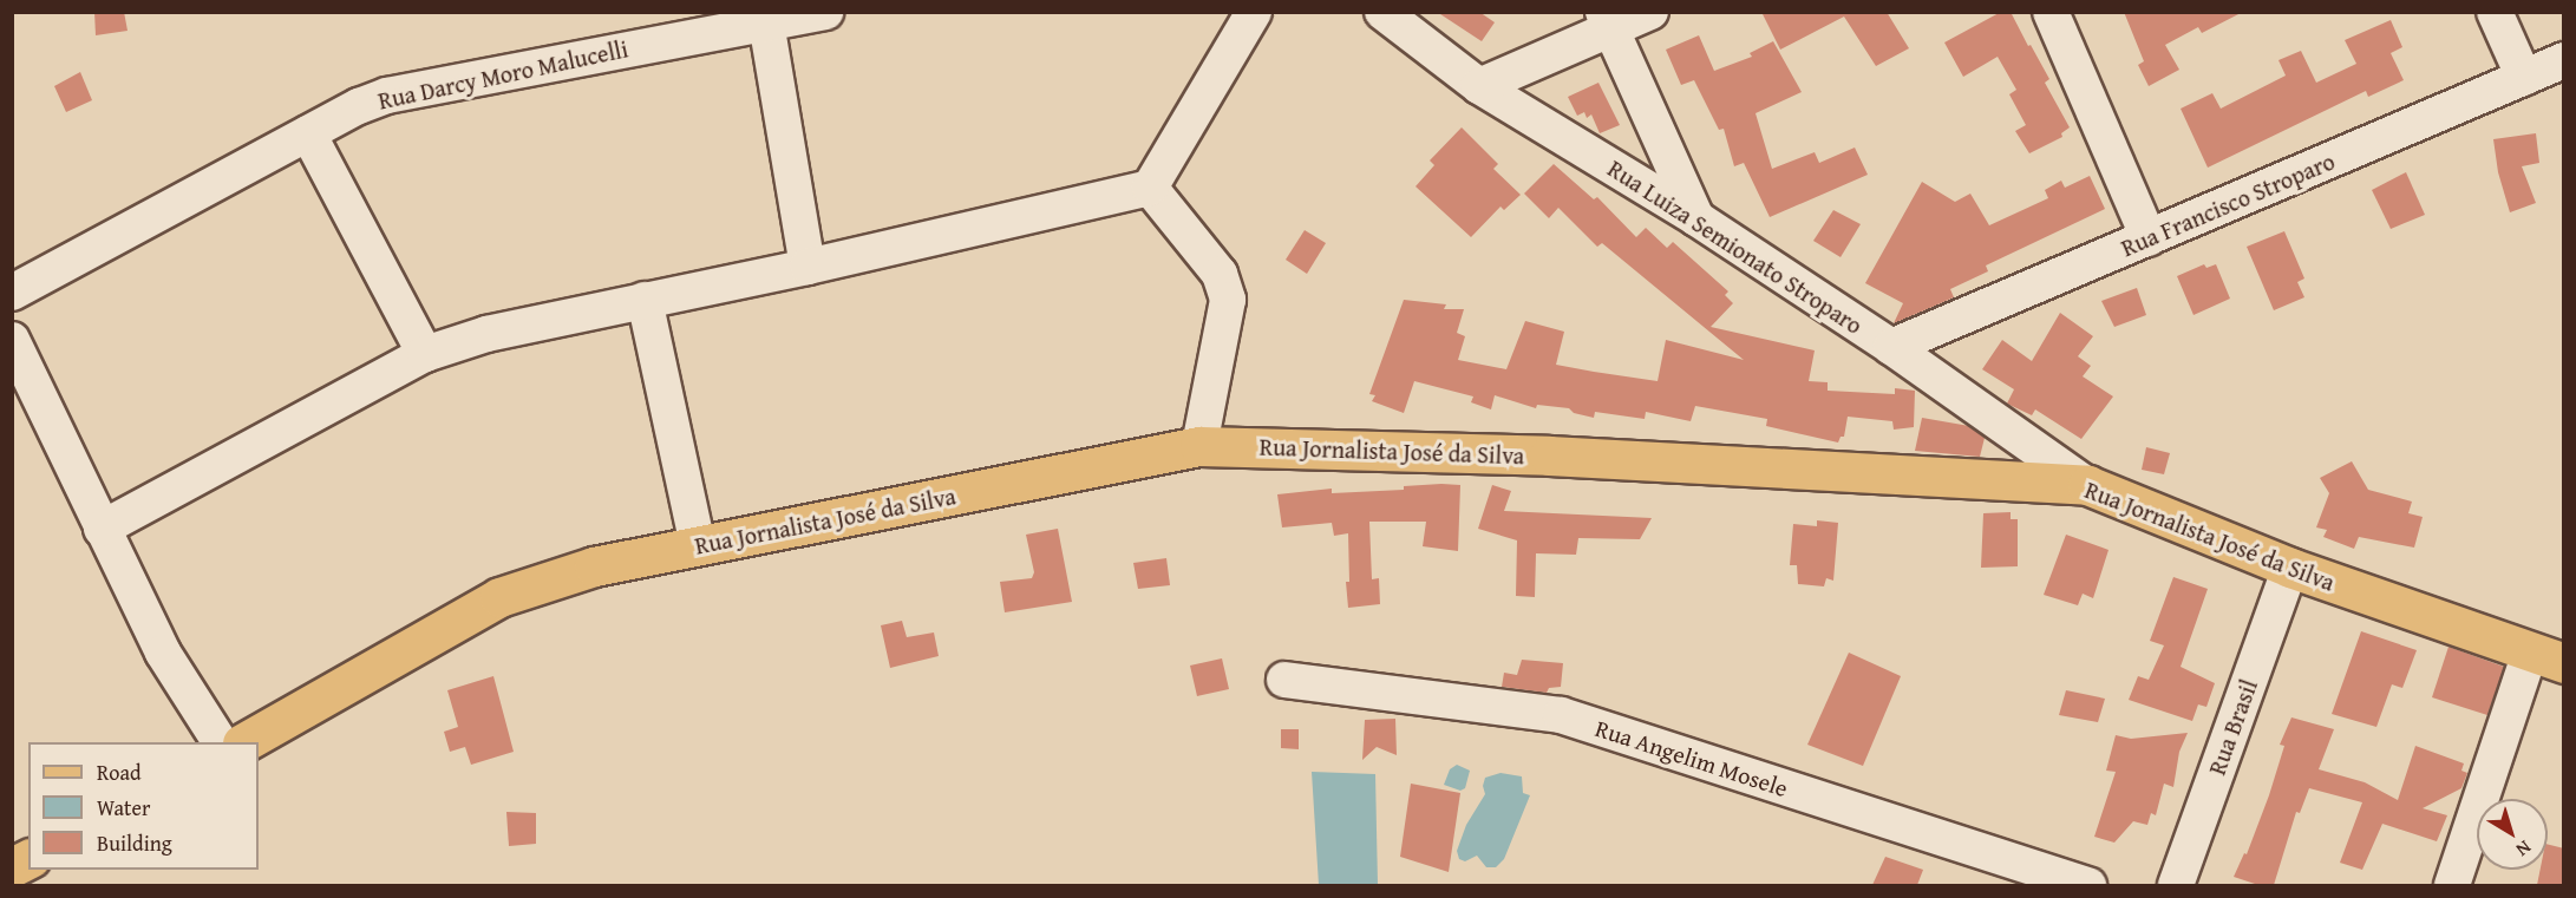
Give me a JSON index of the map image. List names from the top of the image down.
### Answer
{
  "streets": {
    "main road": ["Rua Jornalista José da Silva"],
    "street": [
      "Rua Darcy Moro Malucelli",
      "Rua Francisco Stroparo",
      "Rua Luiza Semionato Stroparo",
      "Rua Brasil",
      "Rua Angelim Mosele"
    ]
  },
  "crossings": [
    ["Rua Francisco Stroparo", "Rua Luiza Semionato Stroparo"],
    ["Rua Luiza Semionato Stroparo", "Rua Jornalista José da Silva"],
    ["Rua Jornalista José da Silva", "Rua Brasil"]
  ],
  "legend": ["Road", "Water", "Building"],
  "north": "bottom right"
}
